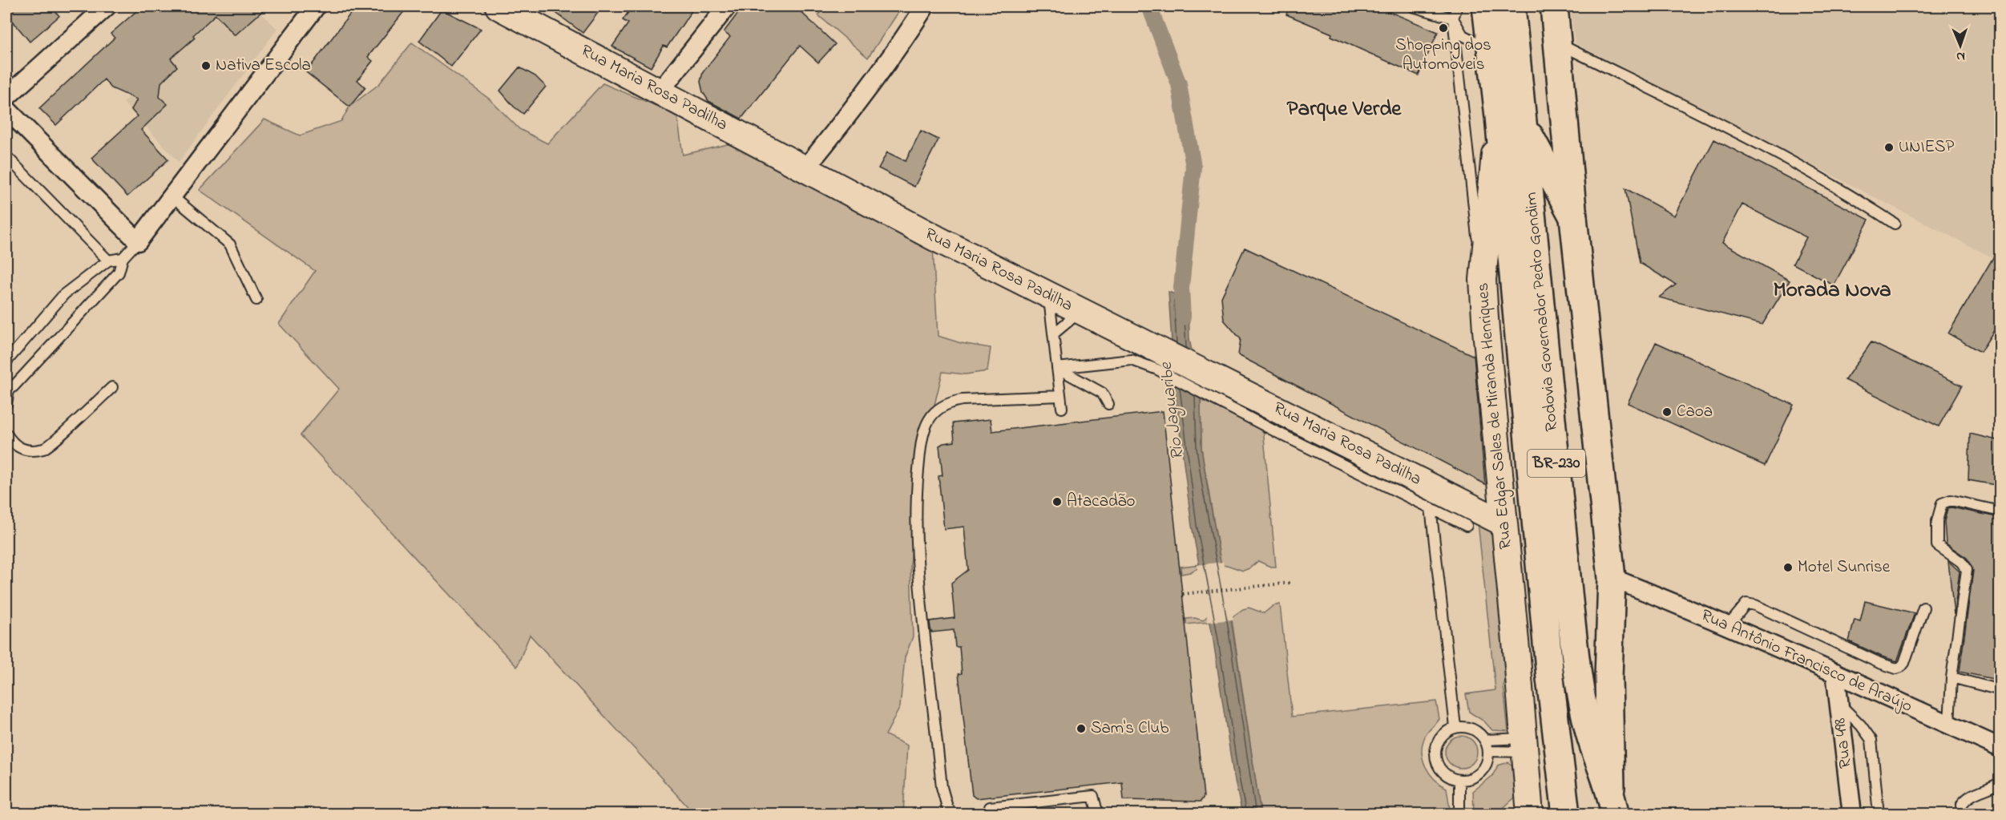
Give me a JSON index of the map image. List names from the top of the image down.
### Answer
{
  "streets": {
    "main road": [
      "Rua Maria Rosa Padilha",
      "Rodovia Governador Pedro Gondim",
      "Rua Edgar Sales de Miranda Henriques",
      "BR-230"
    ],
    "street": ["Rua Antônio Francisco de Araújo", "Rua 498"]
  },
  "crossings": [
    ["Rua Maria Rosa Padilha", "Rua Edgar Sales de Miranda Henriques"],
    ["Rua Antônio Francisco de Araújo", "Rua 498"]
  ],
  "districts": ["Parque Verde", "Morada Nova"],
  "water": ["Rio Jaguaribe"],
  "places": [
    "Shopping dos Automoveis",
    "Nativa Escola",
    "UNIESP",
    "Caoa",
    "Atacadão",
    "Motel Sunrise",
    "Sam's Club"
  ],
  "north": "bottom"
}
